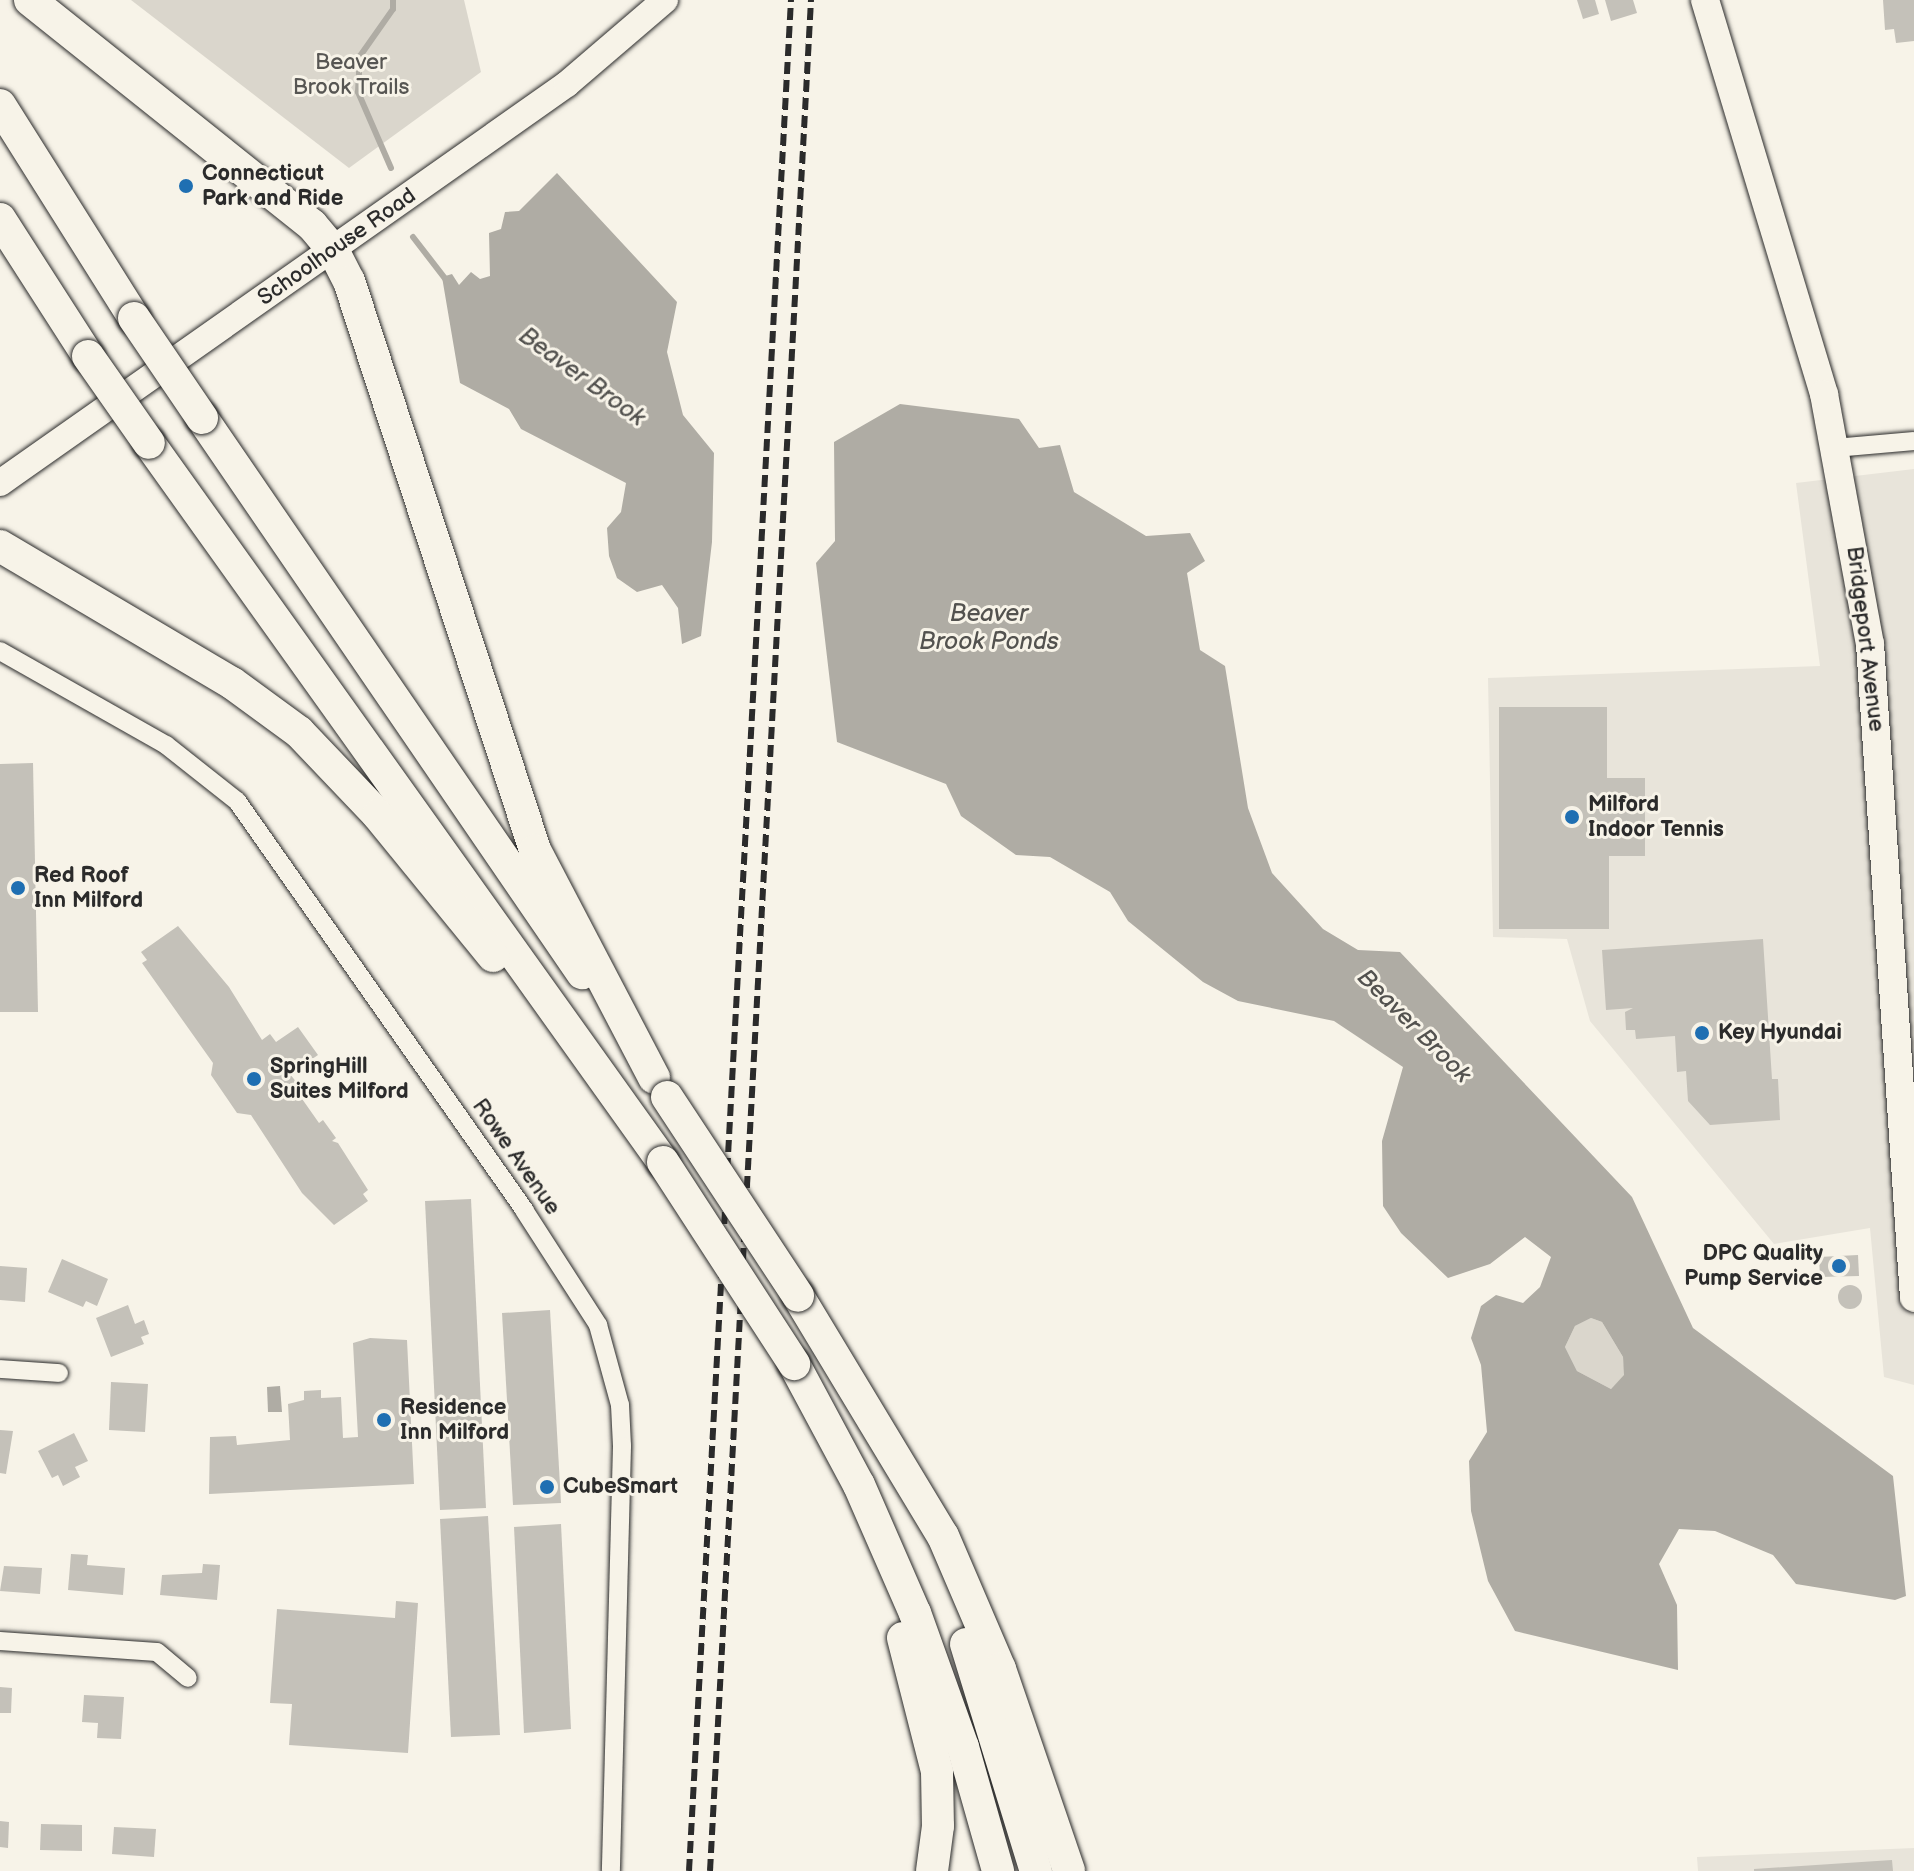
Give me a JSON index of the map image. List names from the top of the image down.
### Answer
{
  "streets": {
    "main road": ["Schoolhouse Road", "Bridgeport Avenue"],
    "street": ["Rowe Avenue"]
  },
  "water": ["Beaver Brook", "Beaver Brook Ponds"],
  "parks": ["Beaver Brook Trails"],
  "places": [
    "Connecticut Park and Ride",
    "Milford Indoor Tennis",
    "Red Roof Inn Milford",
    "Key Hyundai",
    "SpringHill Suites Milford",
    "DPC Quality Pump Service",
    "Residence Inn Milford",
    "CubeSmart"
  ]
}
